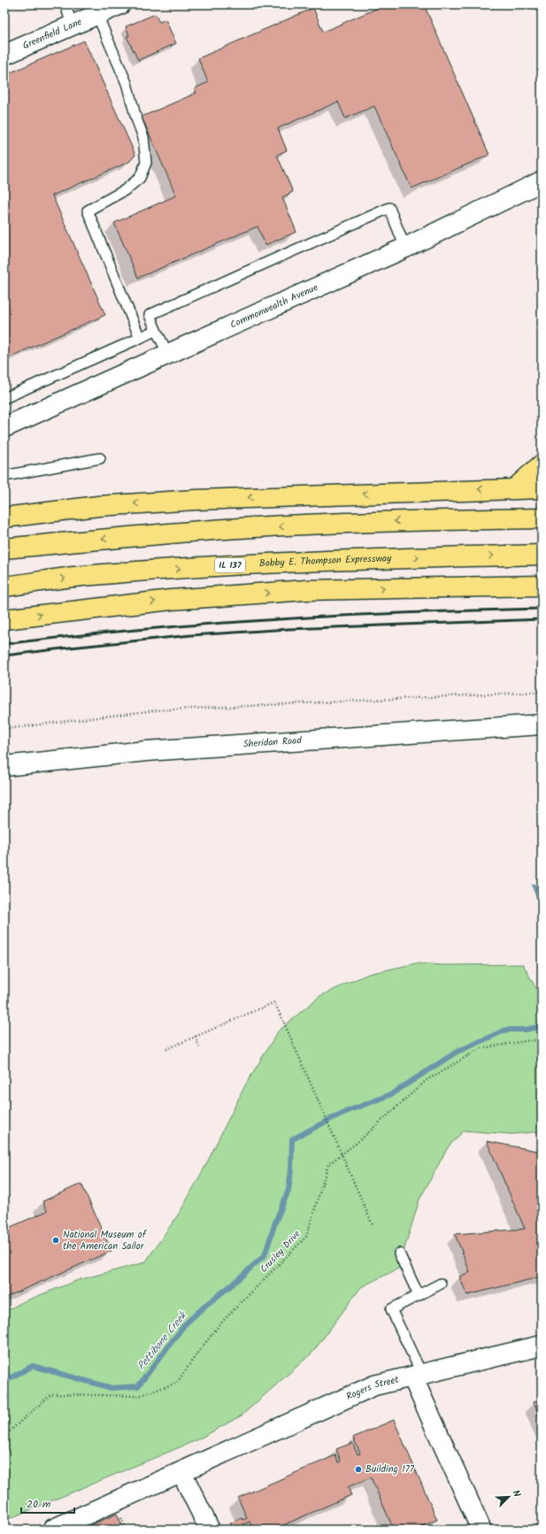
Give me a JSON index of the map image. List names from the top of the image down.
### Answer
{
  "streets": {
    "highway": ["Bobby E. Thompson Expressway", "IL 137"],
    "street": [
      "Greenfield Lane",
      "Commonwealth Avenue",
      "Sheridan Road",
      "Rogers Street"
    ],
    "path": ["Crusley Drive"]
  },
  "water": ["Pettibone Creek"],
  "places": ["National Museum of the American Sailor", "Building 177"],
  "scale_bar": "20 m",
  "north": "top right"
}
